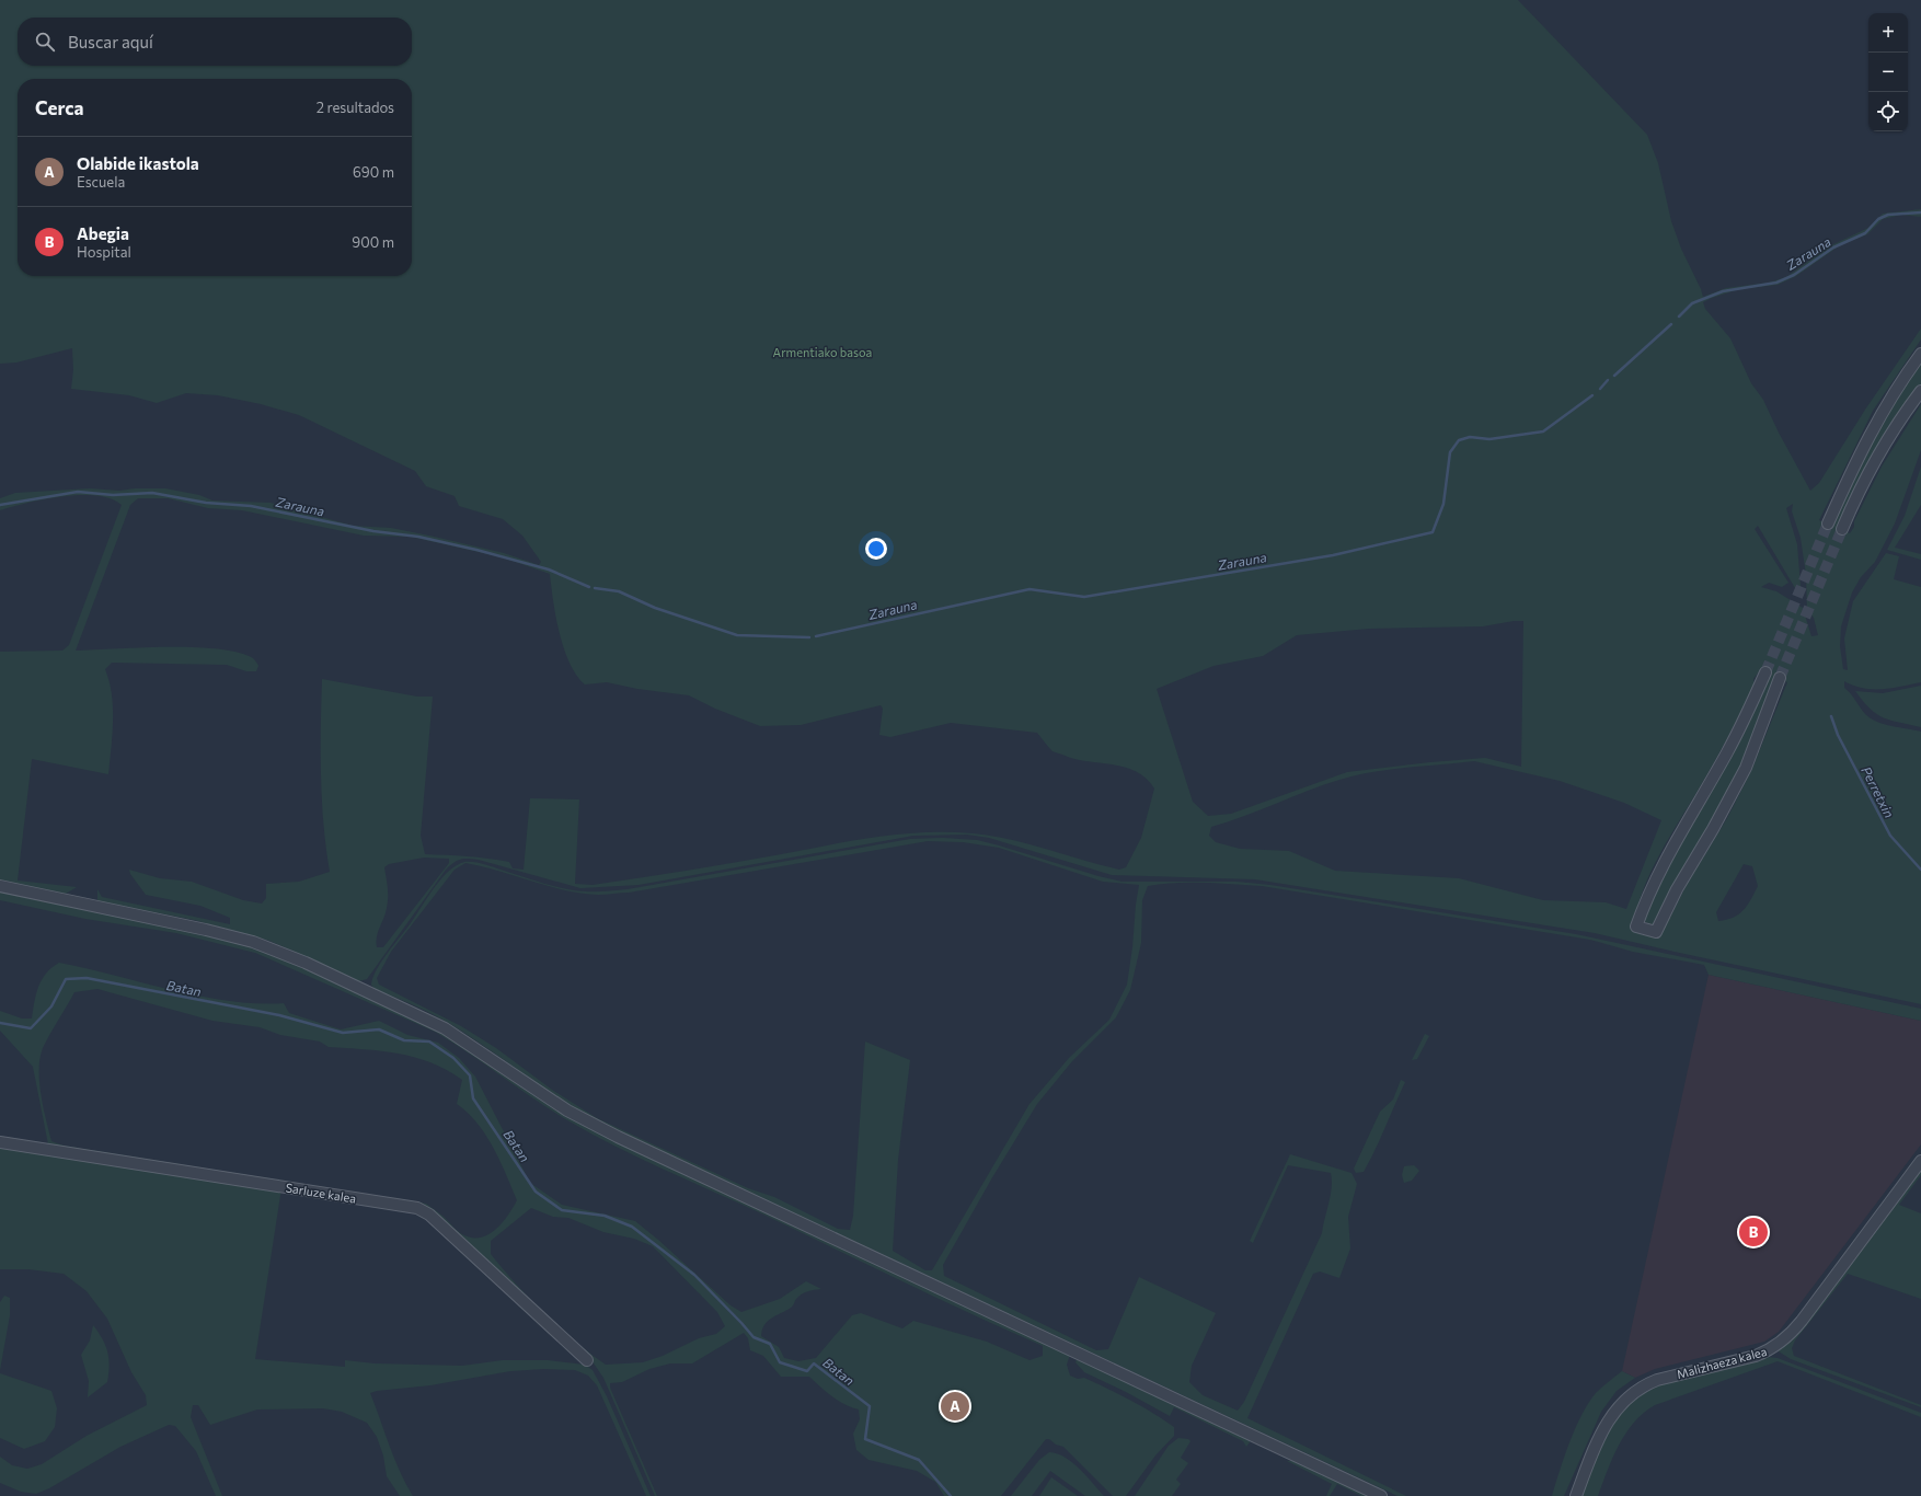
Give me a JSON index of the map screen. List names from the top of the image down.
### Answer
{
  "streets": {
    "street": ["Sarluze kalea", "Malizhaeza kalea"]
  },
  "water": ["Zarauna", "Perretxin", "Batan"],
  "parks": ["Armentiako basoa"],
  "page": {
    "map_buttons": ["+", "−"],
    "search": "Buscar aquí",
    "heading": ["Cerca", "2 resultados"],
    "list": [
      {
        "mark": "A",
        "name": "Olabide ikastola",
        "note": "Escuela",
        "value": "690 m"
      },
      {
        "mark": "B",
        "name": "Abegia",
        "note": "Hospital",
        "value": "900 m"
      }
    ],
    "pins": ["B", "A"]
  }
}
